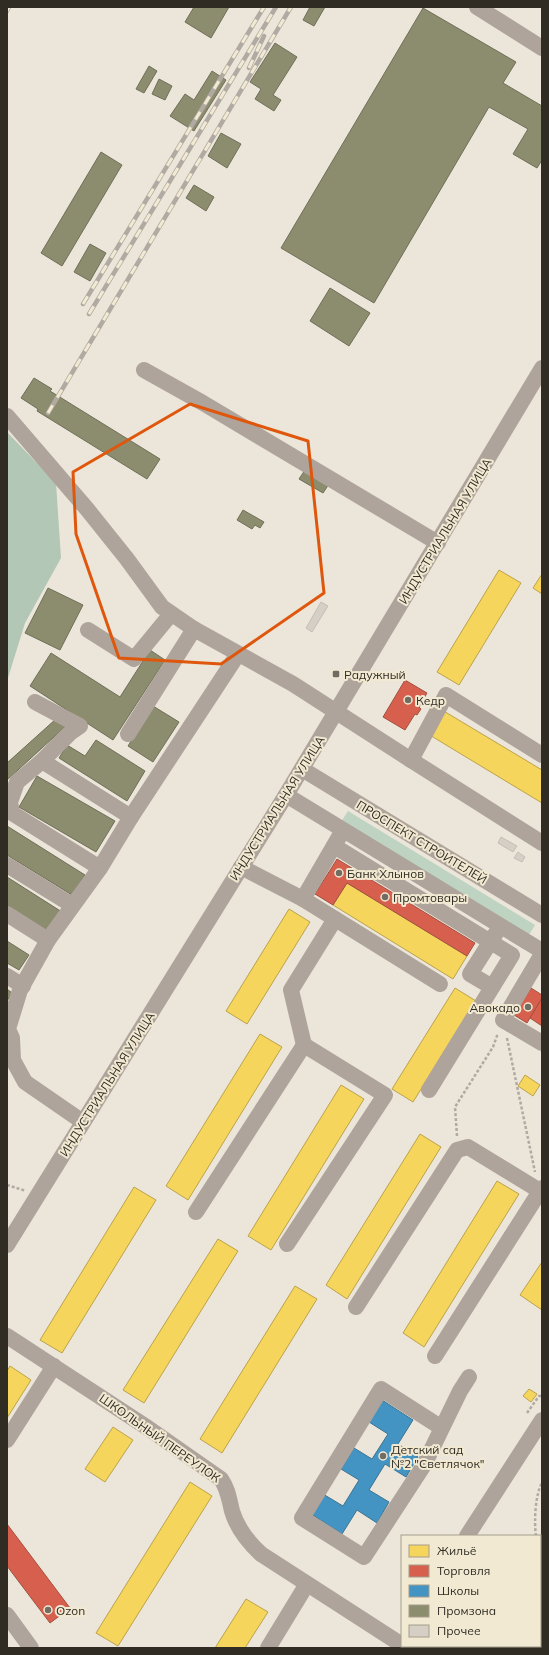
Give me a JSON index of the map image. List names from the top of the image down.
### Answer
{
  "streets": {
    "street": ["ИНДУСТРИАЛЬНАЯ УЛИЦА", "ПРОСПЕКТ СТРОИТЕЛЕЙ", "ШКОЛЬНЫЙ ПЕРЕУЛОК"]
  },
  "crossings": [
    ["ИНДУСТРИАЛЬНАЯ УЛИЦА", "ПРОСПЕКТ СТРОИТЕЛЕЙ"]
  ],
  "places": {
    "transit": ["Радужный"],
    "other": [
      "Кедр",
      "Банк Хлынов",
      "Промтовары",
      "Авокадо",
      "Детский сад №2 \"Светлячок\"",
      "Ozon"
    ]
  },
  "legend": [
    "Жильё",
    "Торговля",
    "Школы",
    "Промзона",
    "Прочее"
  ]
}
